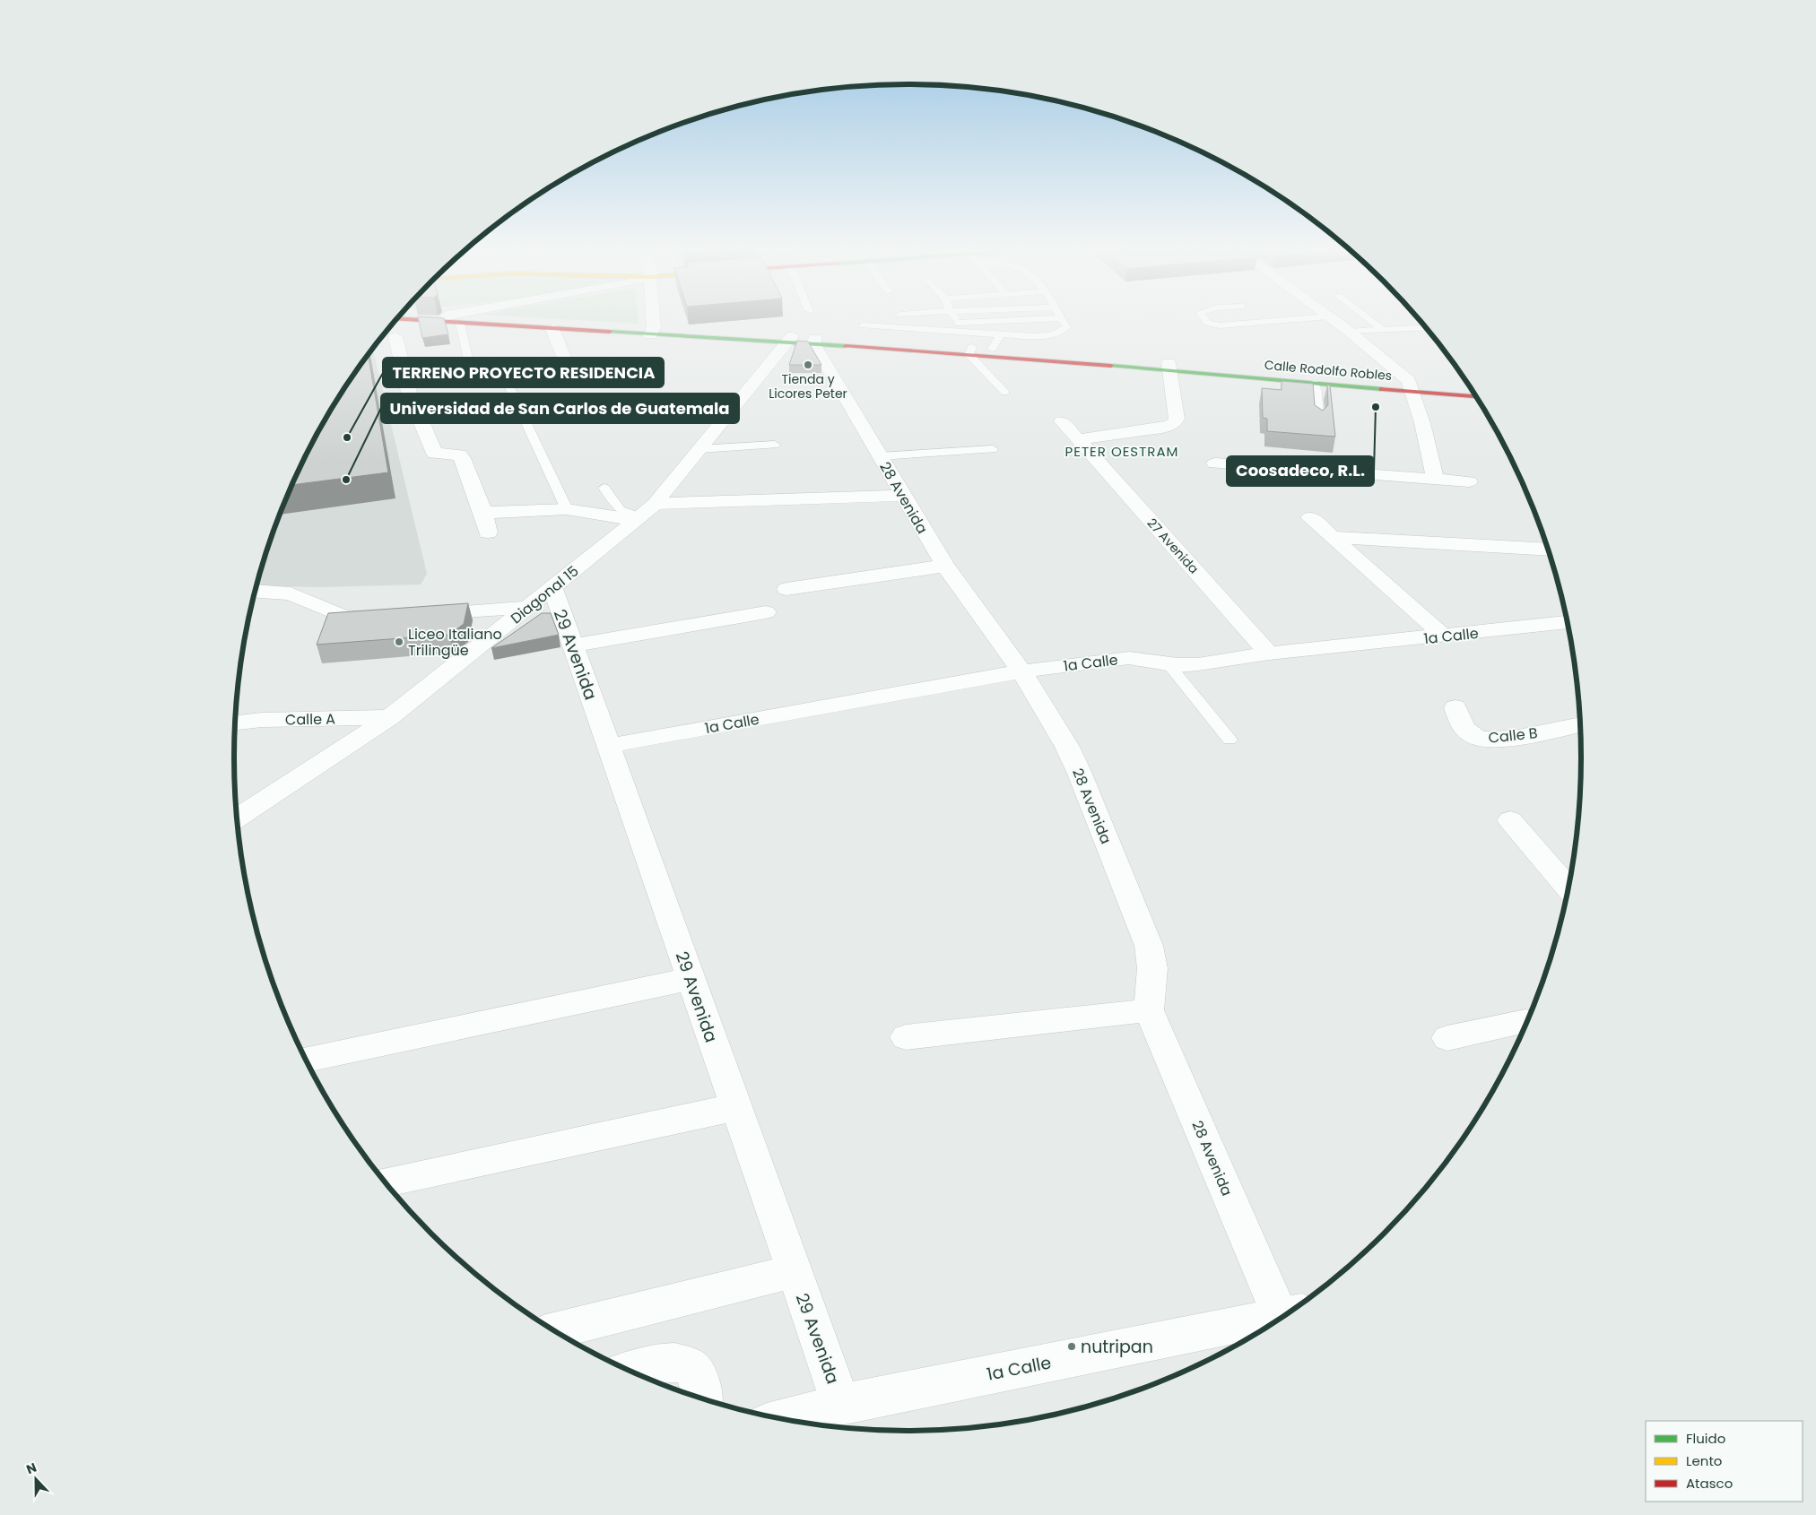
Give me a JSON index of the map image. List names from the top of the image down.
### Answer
{
  "streets": {
    "main road": ["Calle Rodolfo Robles"],
    "street": [
      "28 Avenida",
      "27 Avenida",
      "Diagonal 15",
      "1a Calle",
      "29 Avenida",
      "Calle A",
      "Calle B"
    ]
  },
  "crossings": [
    ["Calle Rodolfo Robles", "28 Avenida"],
    ["Calle Rodolfo Robles", "Diagonal 15"],
    ["28 Avenida", "1a Calle"],
    ["27 Avenida", "1a Calle"],
    ["Diagonal 15", "29 Avenida"],
    ["Diagonal 15", "Calle A"],
    ["1a Calle", "29 Avenida"]
  ],
  "districts": ["PETER OESTRAM"],
  "places": [
    "Tienda y Licores Peter",
    "Coosadeco, R.L.",
    "TERRENO PROYECTO RESIDENCIA",
    "Universidad de San Carlos de Guatemala",
    "Liceo Italiano Trilingüe",
    "nutripan"
  ],
  "legend": ["Fluido", "Lento", "Atasco"],
  "north": "top"
}
